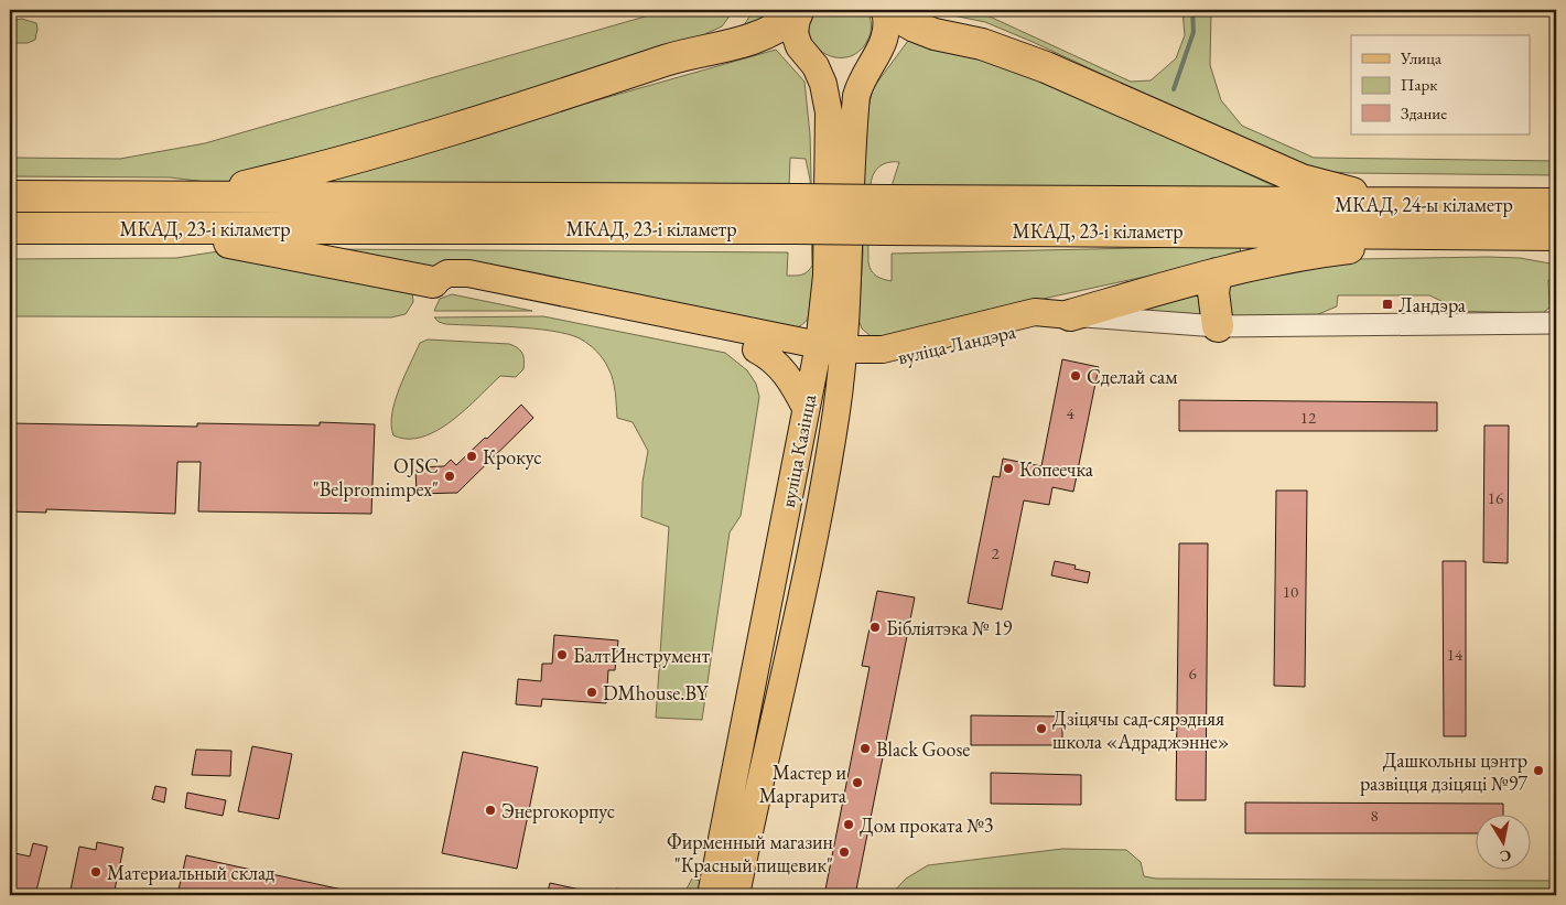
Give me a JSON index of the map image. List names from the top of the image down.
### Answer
{
  "streets": {
    "highway": ["МКАД, 24-ы кіламетр", "МКАД, 23-і кіламетр"],
    "main road": ["вуліца Ландэра", "вуліца Казінца"]
  },
  "crossings": [
    ["МКАД, 24-ы кіламетр", "МКАД, 23-і кіламетр"],
    ["вуліца Ландэра", "вуліца Казінца"]
  ],
  "places": {
    "transit": ["Ландэра"],
    "other": [
      "Сделай сам",
      "Крокус",
      "Копеечка",
      "OJSC \"Belpromimpex\"",
      "Бібліятэка № 19",
      "БалтИнструмент",
      "DMhouse.BY",
      "Дзіцячы сад-сярэдняя школа «Адраджэнне»",
      "Black Goose",
      "Дашкольны цэнтр развіцця дзіцяці №97",
      "Мастер и Маргарита",
      "Энергокорпус",
      "Дом проката №3",
      "Фирменный магазин \"Красный пищевик\"",
      "Материальный склад"
    ]
  },
  "house_numbers": [
    "4",
    "12",
    "16",
    "2",
    "10",
    "14",
    "6",
    "8"
  ],
  "legend": ["Улица", "Парк", "Здание"],
  "north": "bottom"
}
